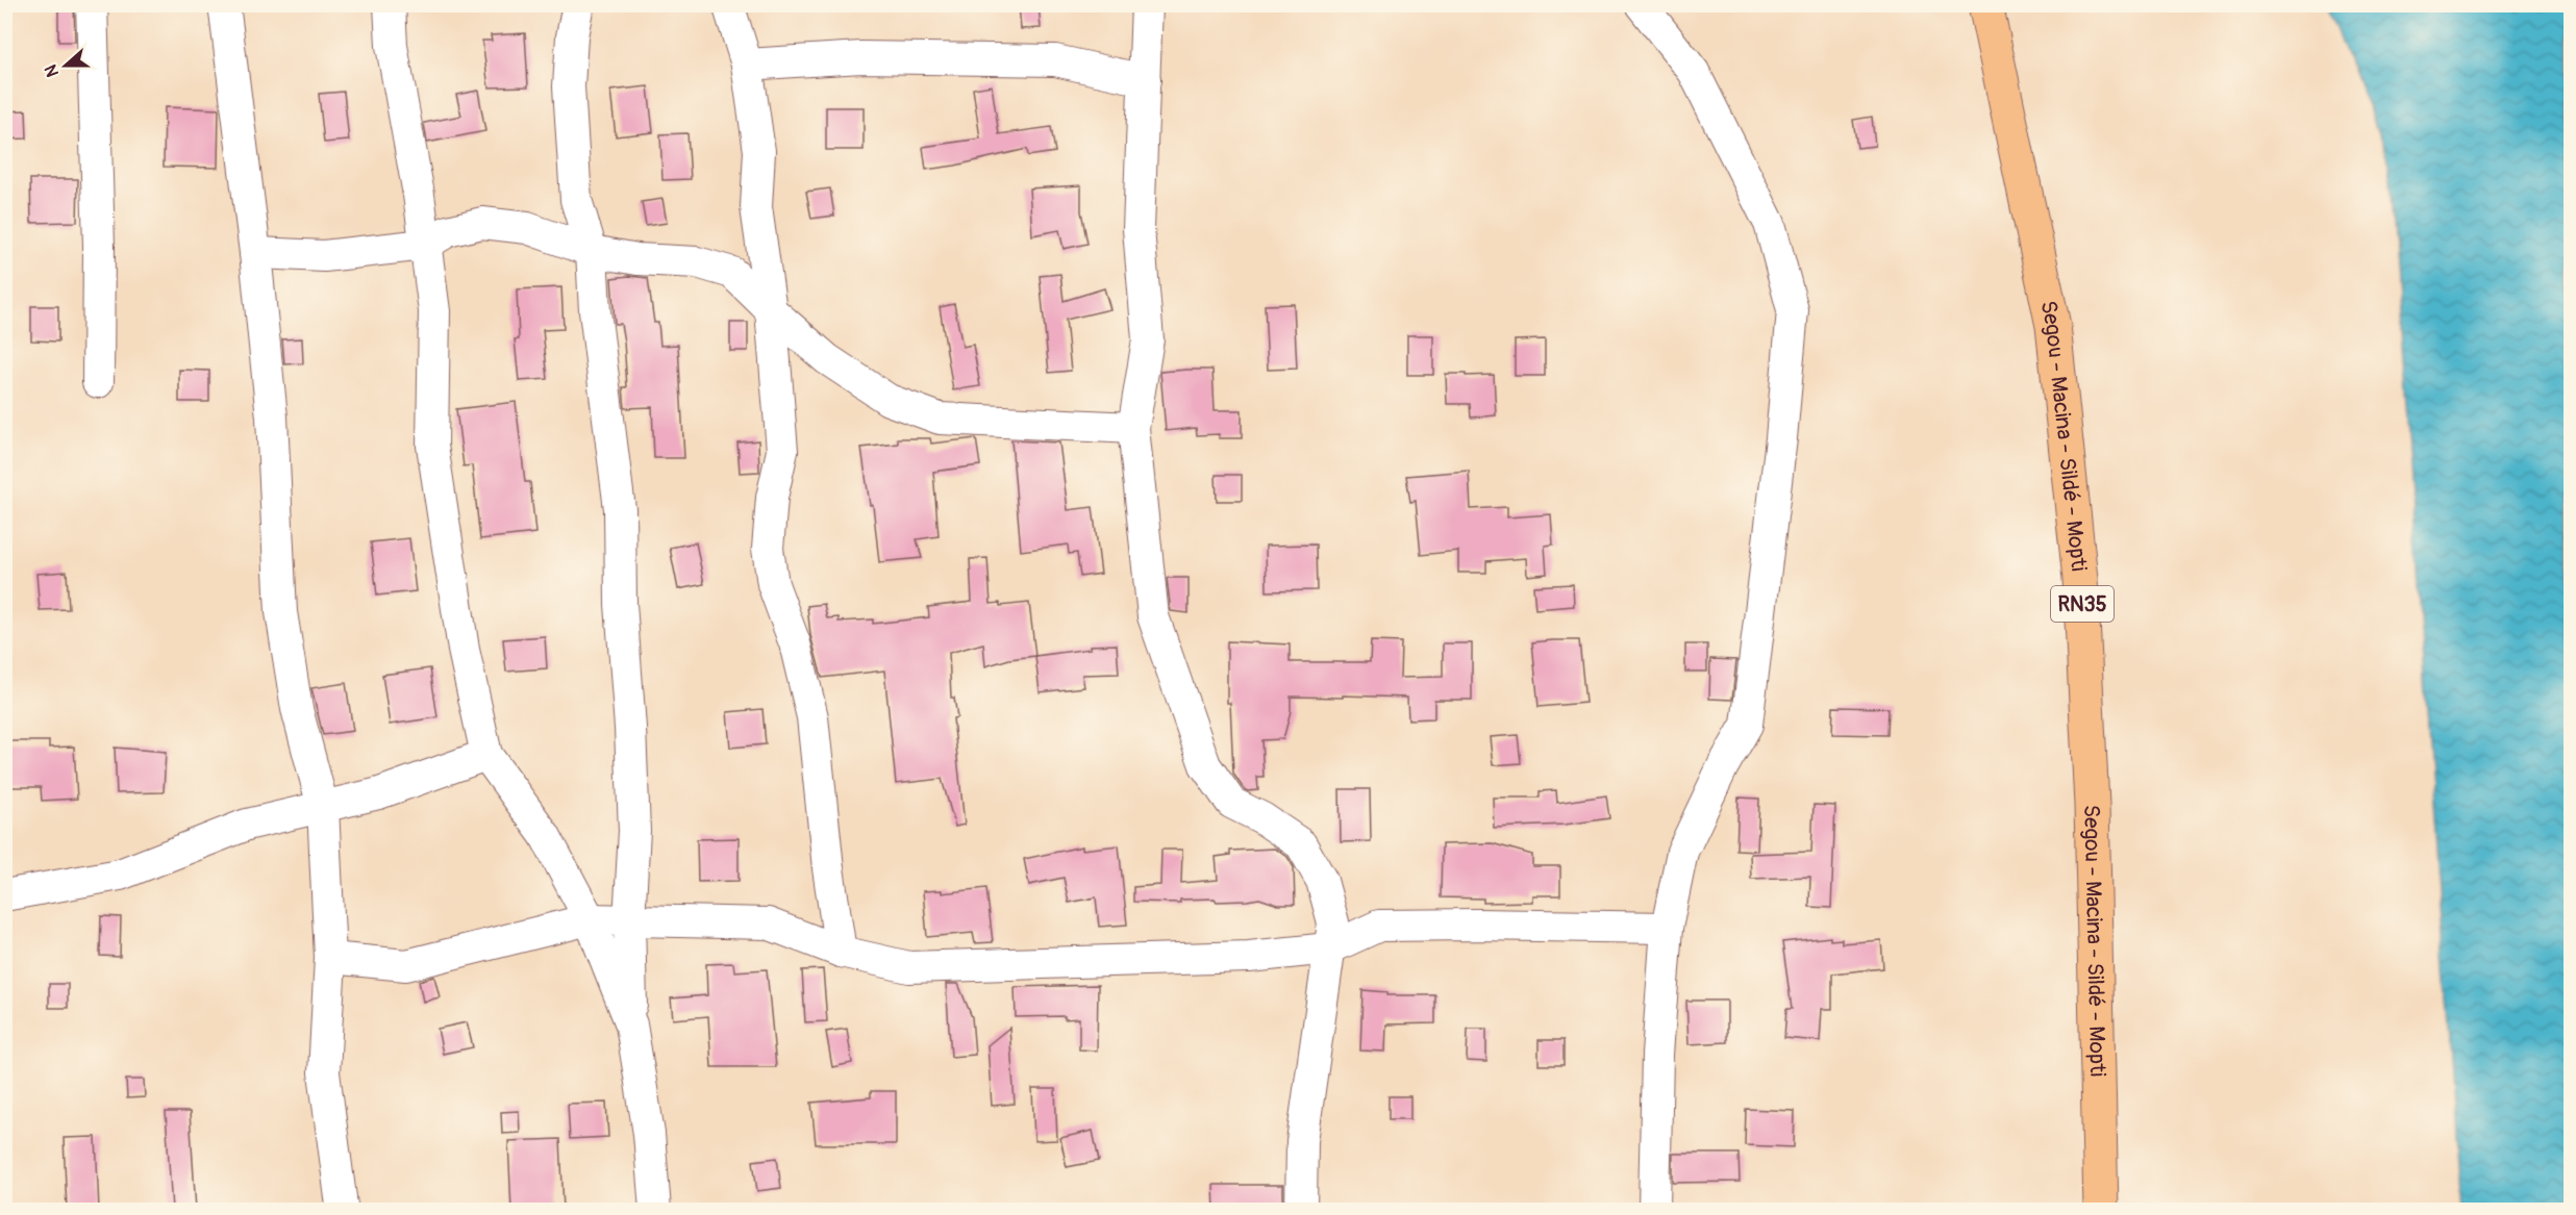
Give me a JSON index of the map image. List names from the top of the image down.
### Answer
{
  "streets": {
    "main road": ["Segou - Macina - Sildé - Mopti", "RN35"]
  },
  "north": "left"
}
